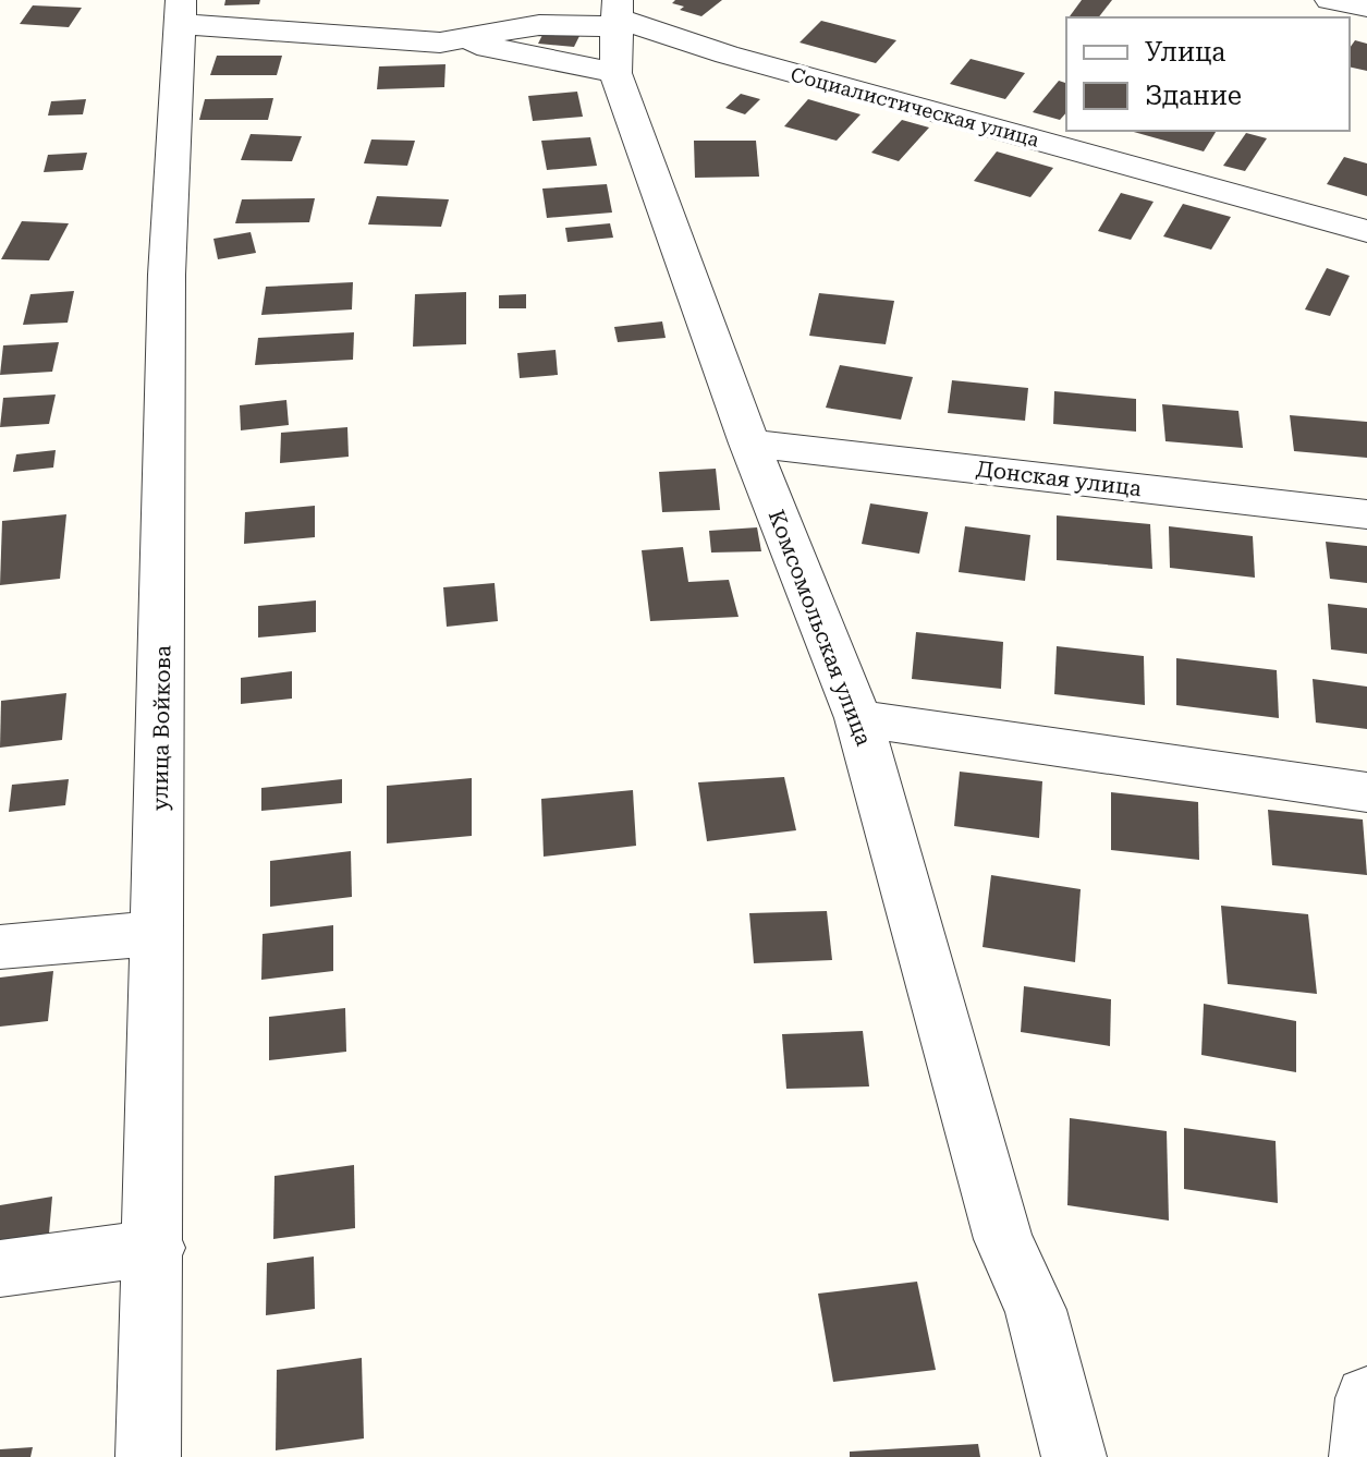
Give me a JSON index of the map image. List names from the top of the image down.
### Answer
{
  "streets": {
    "street": [
      "Социалистическая улица",
      "Донская улица",
      "Комсомольская улица",
      "улица Войкова"
    ]
  },
  "crossings": [
    ["Социалистическая улица", "Комсомольская улица"],
    ["Донская улица", "Комсомольская улица"]
  ],
  "legend": ["Улица", "Здание"]
}
